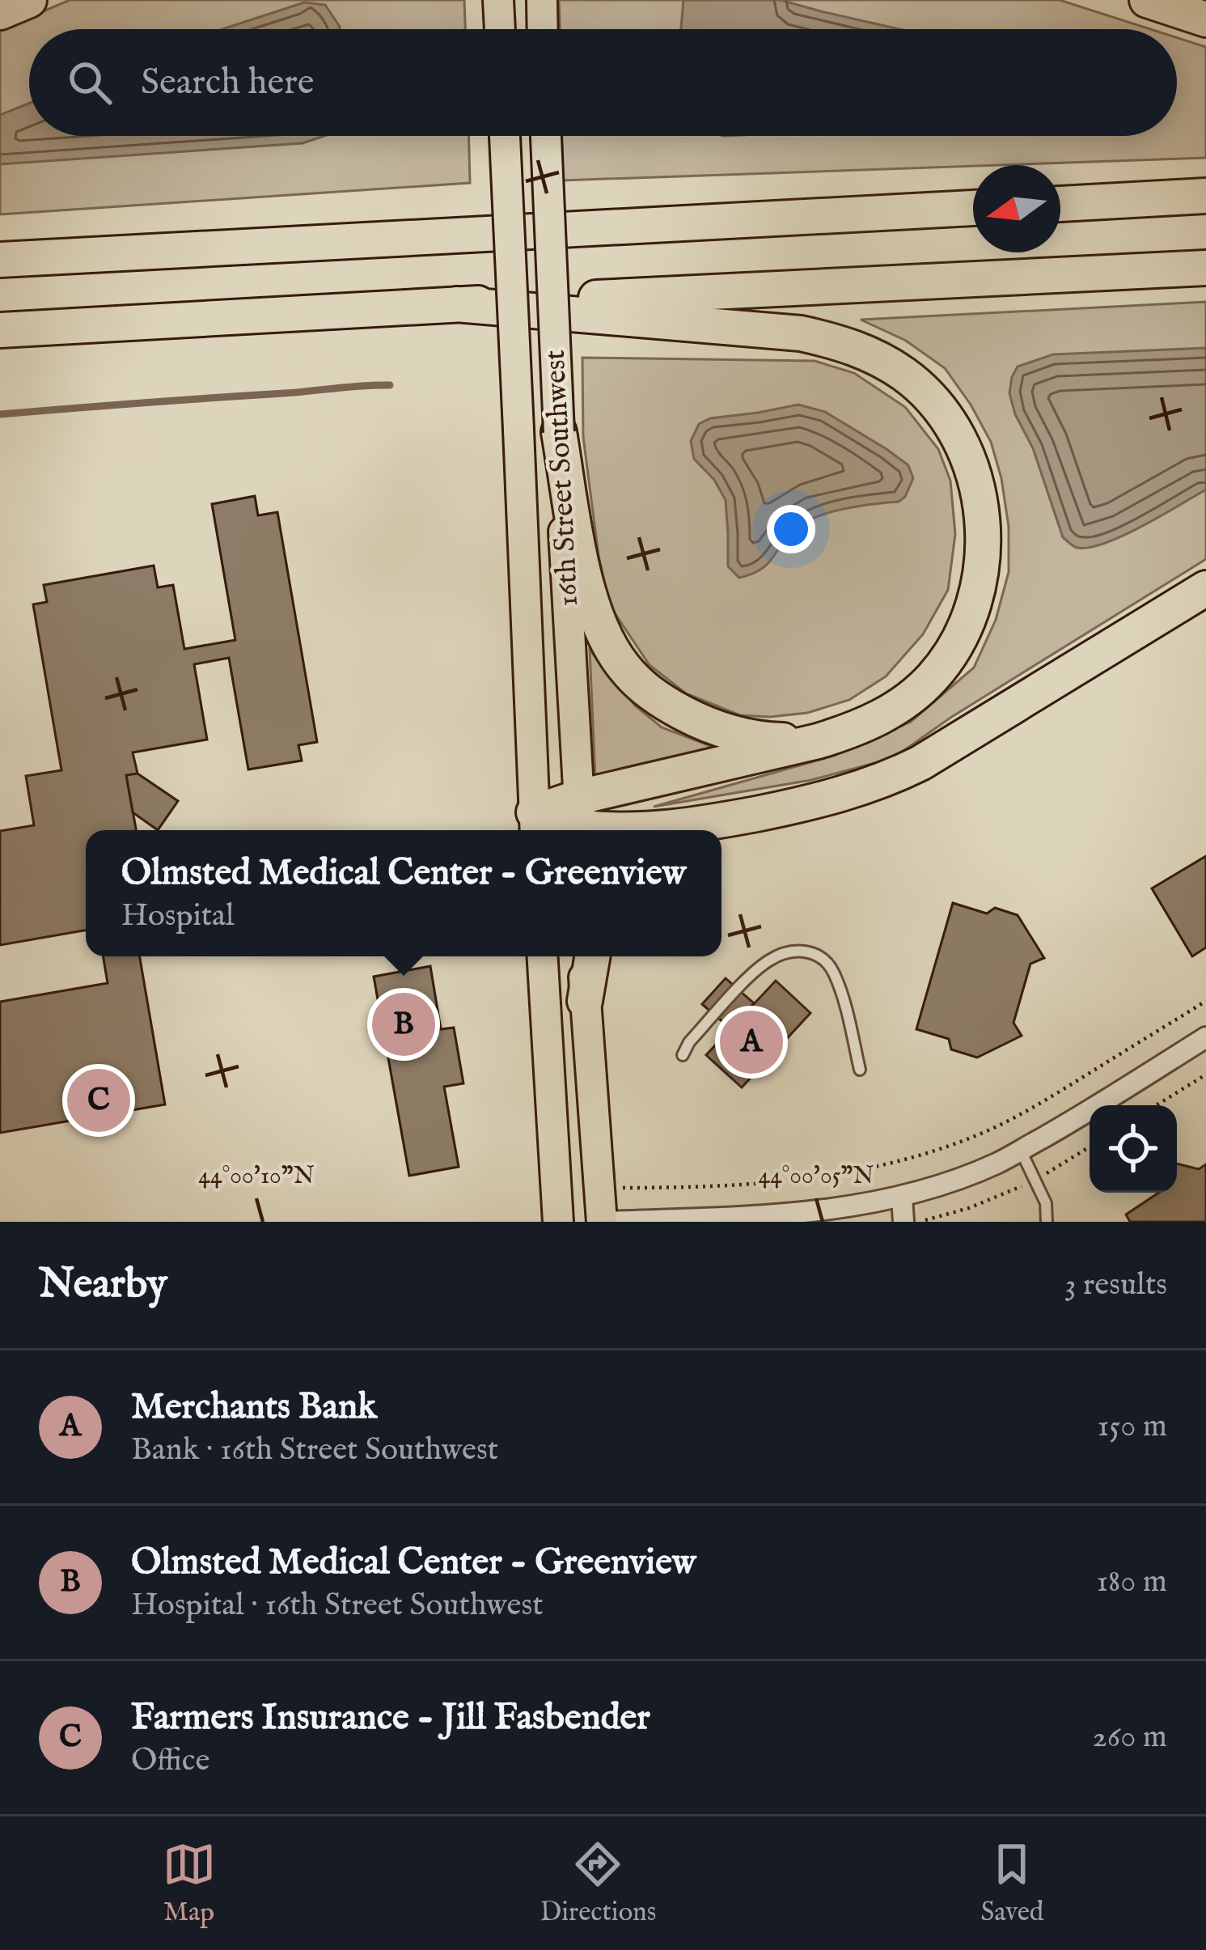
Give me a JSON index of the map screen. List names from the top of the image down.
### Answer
{
  "streets": {
    "main road": ["16th Street Southwest"]
  },
  "north": "left",
  "page": {
    "search": "Search here",
    "popup": ["Olmsted Medical Center - Greenview", "Hospital"],
    "pins": ["B", "A", "C"],
    "heading": ["Nearby", "3 results"],
    "list": [
      {
        "mark": "A",
        "name": "Merchants Bank",
        "note": "Bank · 16th Street Southwest",
        "value": "150 m"
      },
      {
        "mark": "B",
        "name": "Olmsted Medical Center - Greenview",
        "note": "Hospital · 16th Street Southwest",
        "value": "180 m"
      },
      {
        "mark": "C",
        "name": "Farmers Insurance - Jill Fasbender",
        "note": "Office",
        "value": "260 m"
      }
    ],
    "nav": ["Map", "Directions", "Saved"]
  },
  "coordinates": ["44°00'10\"N", "44°00'05\"N"]
}
